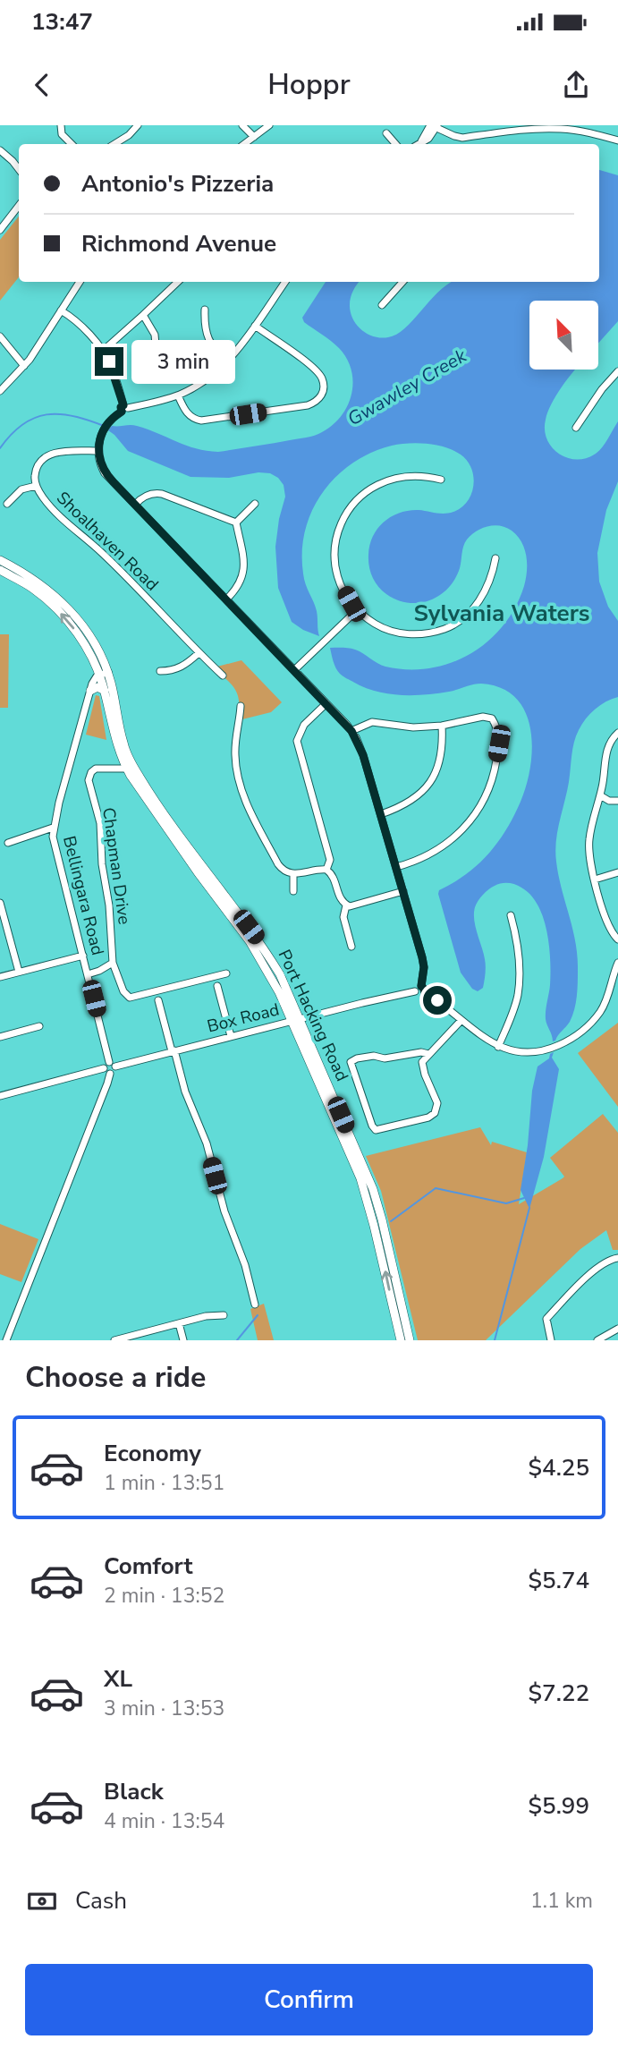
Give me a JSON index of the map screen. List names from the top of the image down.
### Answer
{
  "streets": {
    "main road": ["Port Hacking Road"],
    "street": [
      "Shoalhaven Road",
      "Chapman Drive",
      "Bellingara Road",
      "Box Road"
    ]
  },
  "crossings": [
    ["Chapman Drive", "Port Hacking Road"],
    ["Bellingara Road", "Port Hacking Road"],
    ["Bellingara Road", "Box Road"],
    ["Port Hacking Road", "Box Road"]
  ],
  "districts": ["Sylvania Waters"],
  "water": ["Gwawley Creek"],
  "north": "top left",
  "page": {
    "status": "13:47",
    "header": "Hoppr",
    "banner": ["Antonio's Pizzeria", "Richmond Avenue"],
    "bubble": "3 min",
    "heading": "Choose a ride",
    "list": [
      {
        "name": "Economy",
        "note": "1 min · 13:51",
        "value": "$4.25"
      },
      {
        "name": "Comfort",
        "note": "2 min · 13:52",
        "value": "$5.74"
      },
      {
        "name": "XL",
        "note": "3 min · 13:53",
        "value": "$7.22"
      },
      {
        "name": "Black",
        "note": "4 min · 13:54",
        "value": "$5.99"
      }
    ],
    "pay": ["Cash", "1.1 km"],
    "buttons": "Confirm"
  }
}
